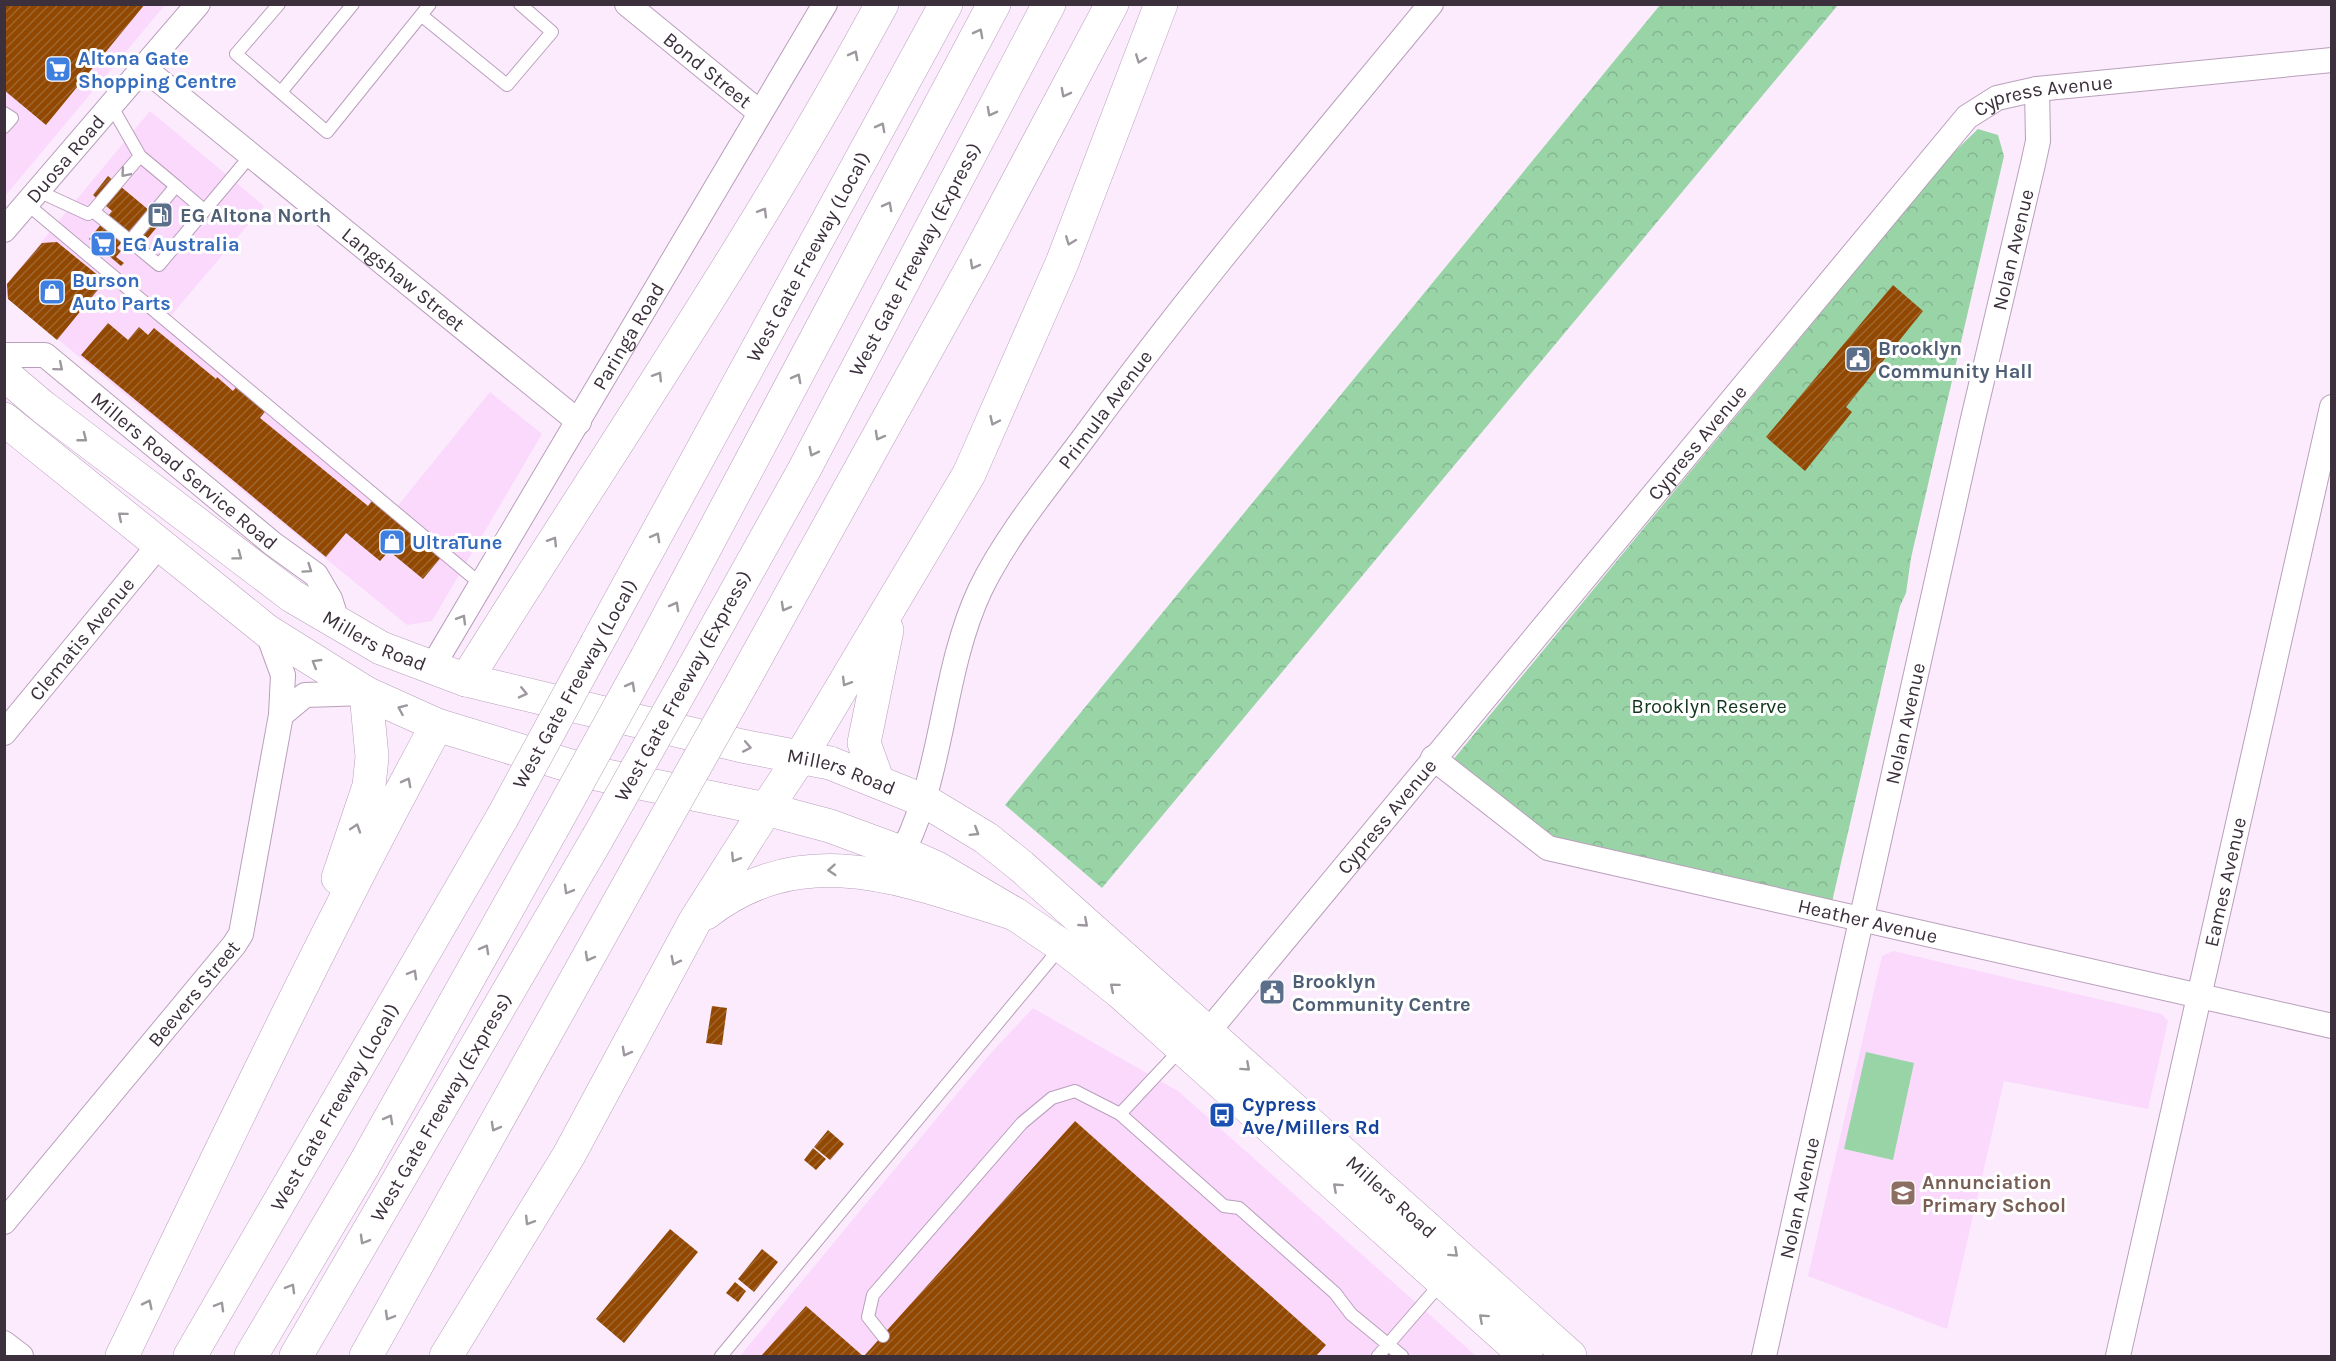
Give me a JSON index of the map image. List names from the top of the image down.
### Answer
{
  "streets": {
    "main road": ["West Gate Freeway (Local)", "West Gate Freeway (Express)", "Millers Road"],
    "street": [
      "Bond Street",
      "Cypress Avenue",
      "Duosa Road",
      "Nolan Avenue",
      "Langshaw Street",
      "Paringa Road",
      "Primula Avenue",
      "Millers Road Service Road",
      "Clematis Avenue",
      "Eames Avenue",
      "Heather Avenue",
      "Beevers Street"
    ]
  },
  "crossings": [
    ["Bond Street", "Paringa Road"],
    ["Cypress Avenue", "Nolan Avenue"],
    ["Cypress Avenue", "Millers Road"],
    ["Cypress Avenue", "Heather Avenue"],
    ["Duosa Road", "Langshaw Street"],
    ["Nolan Avenue", "Heather Avenue"],
    ["Langshaw Street", "Paringa Road"],
    ["Paringa Road", "Millers Road"],
    ["Primula Avenue", "Millers Road"],
    ["Millers Road Service Road", "Millers Road"],
    ["Eames Avenue", "Heather Avenue"]
  ],
  "one_way": ["Millers Road Service Road"],
  "parks": ["Brooklyn Reserve"],
  "places": {
    "supermarket": ["Altona Gate Shopping Centre", "EG Australia"],
    "fuel station": ["EG Altona North"],
    "shop": ["Burson Auto Parts", "UltraTune"],
    "public building": ["Brooklyn Community Hall", "Brooklyn Community Centre"],
    "bus stop": ["Cypress Ave/Millers Rd"],
    "school or university": ["Annunciation Primary School"]
  }
}
